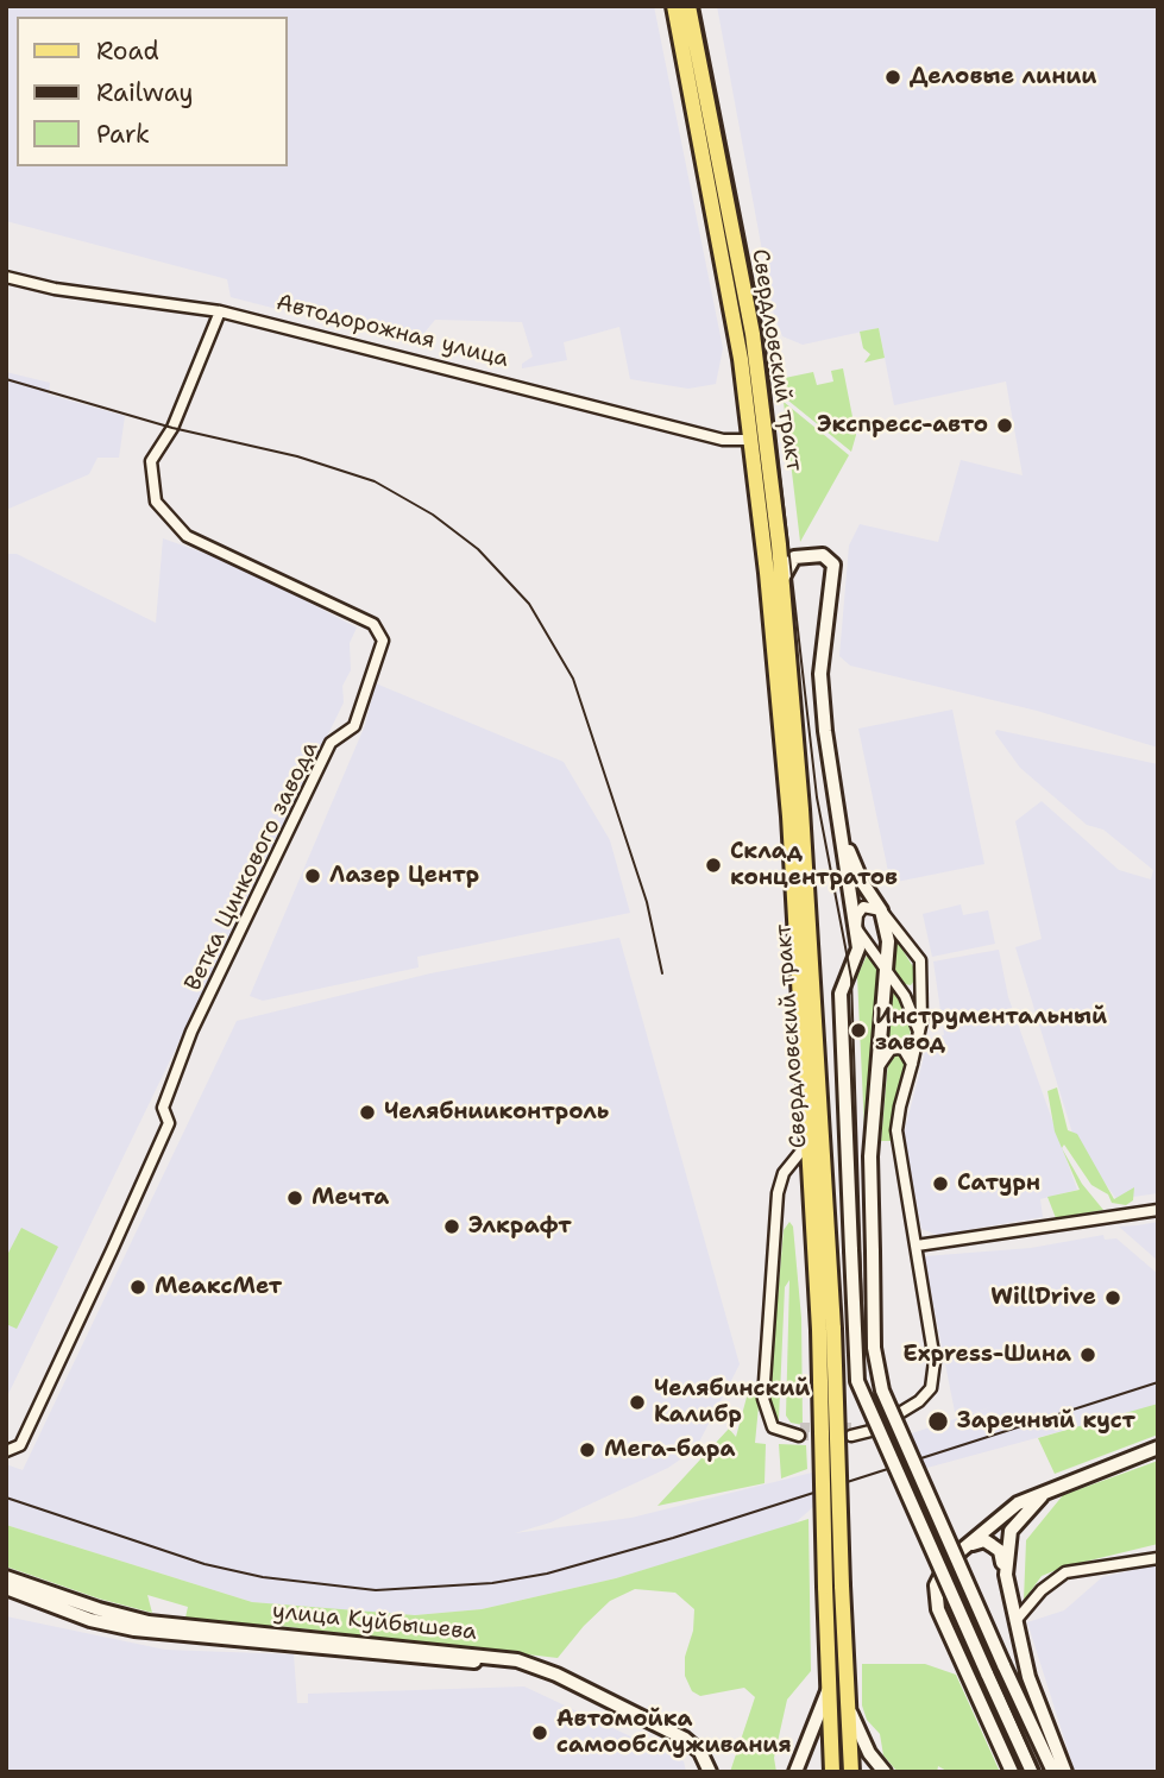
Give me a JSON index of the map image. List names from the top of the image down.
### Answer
{
  "streets": {
    "main road": ["Свердловский тракт", "улица Куйбышева"],
    "street": ["Автодорожная улица", "Ветка Цинкового завода"]
  },
  "crossings": [
    ["Автодорожная улица", "Свердловский тракт"],
    ["Автодорожная улица", "Ветка Цинкового завода"]
  ],
  "places": [
    "Деловые линии",
    "Экспресс-авто",
    "Склад концентратов",
    "Лазер Центр",
    "Инструментальный завод",
    "Челябнииконтроль",
    "Сатурн",
    "Мечта",
    "Элкрафт",
    "МеаксМет",
    "WillDrive",
    "Express-Шина",
    "Челябинский Калибр",
    "Заречный куст",
    "Мега-бара",
    "Автомойка самообслуживания"
  ],
  "legend": ["Road", "Railway", "Park"]
}
